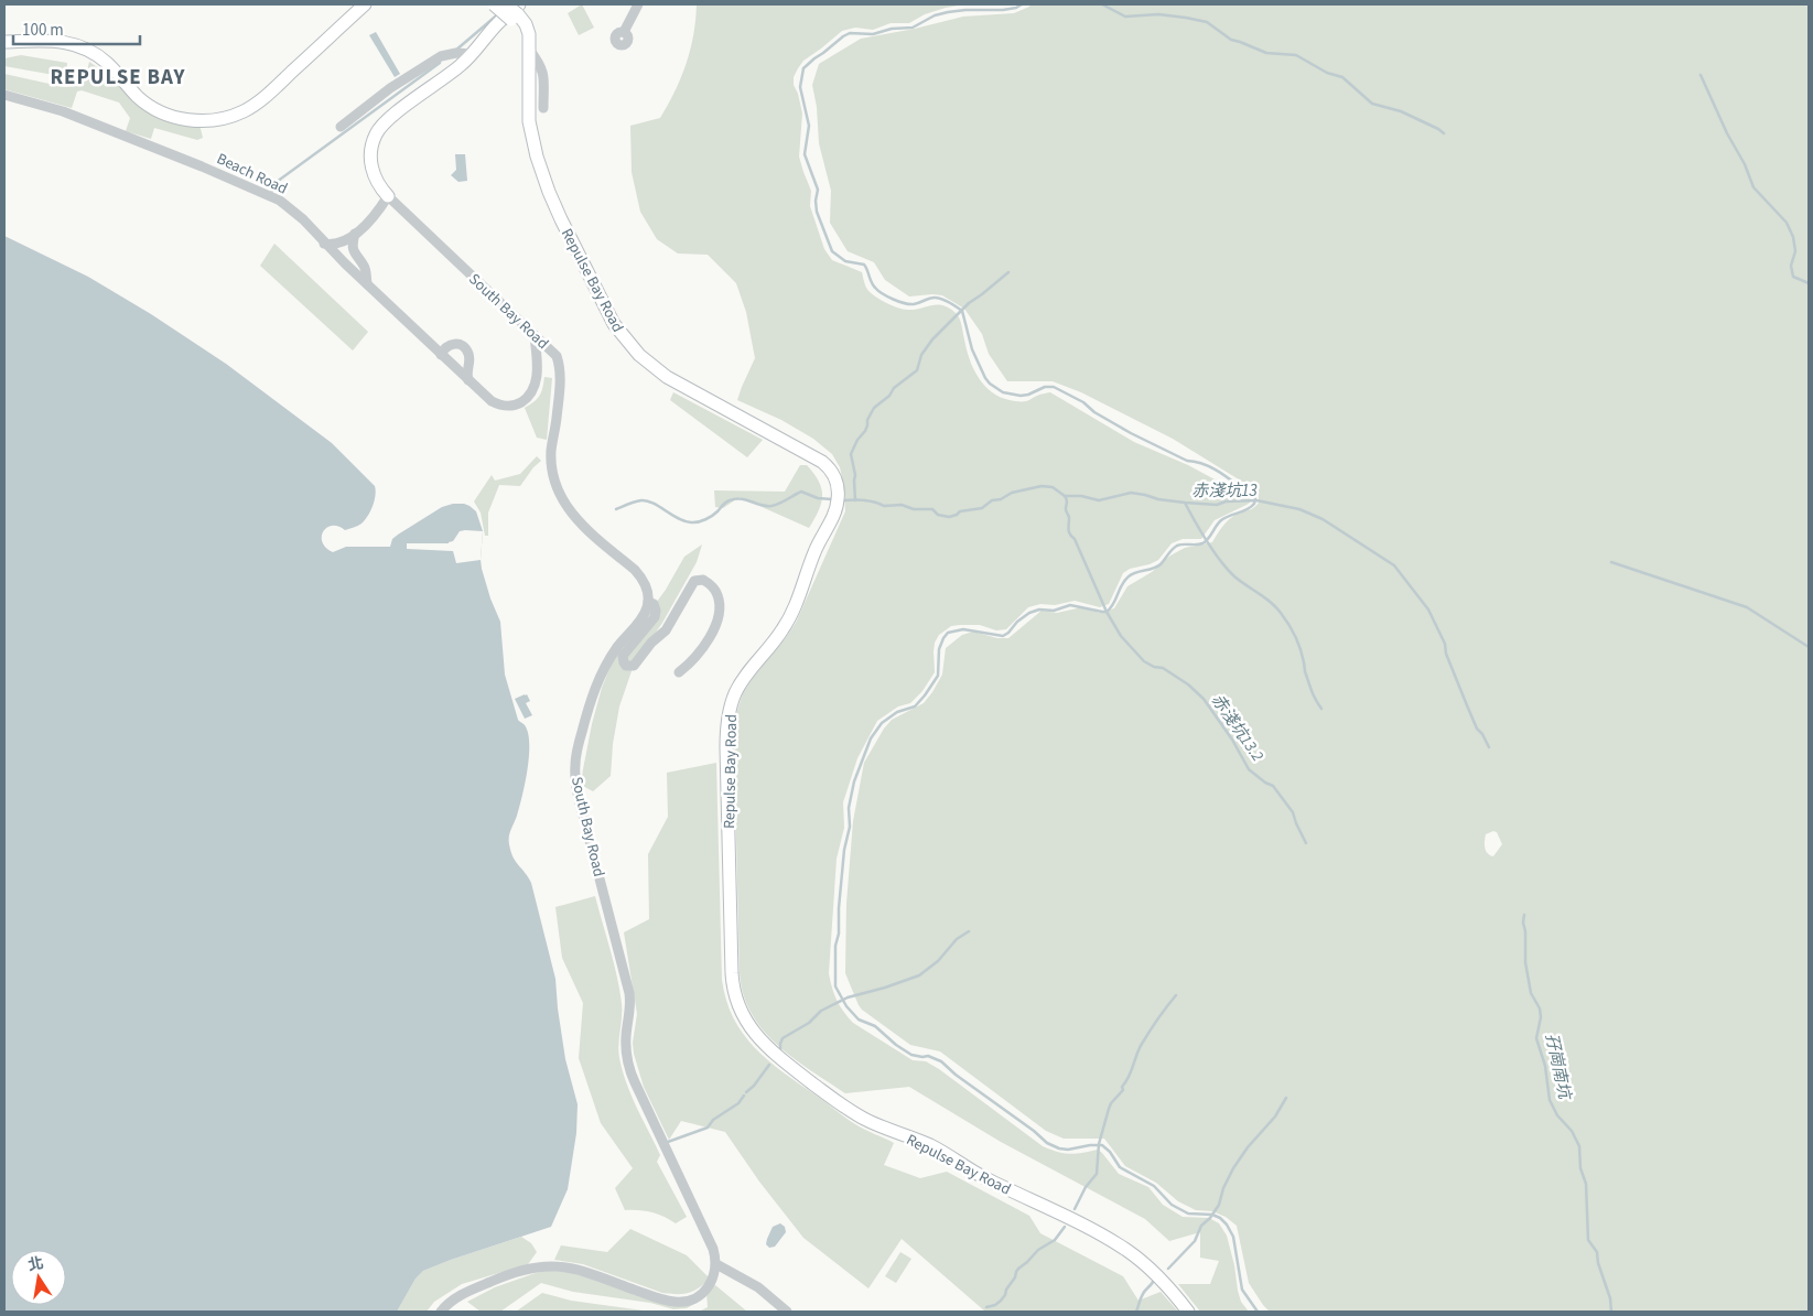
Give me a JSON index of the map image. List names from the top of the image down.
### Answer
{
  "streets": {
    "main road": ["Repulse Bay Road", "South Bay Road"],
    "street": ["Beach Road"]
  },
  "crossings": [
    ["Beach Road", "South Bay Road"],
    ["Repulse Bay Road", "South Bay Road"]
  ],
  "districts": ["REPULSE BAY"],
  "water": ["赤淺坑13", "赤淺坑13.2", "孖崗南坑"],
  "scale_bar": "100 m",
  "north": "top"
}
